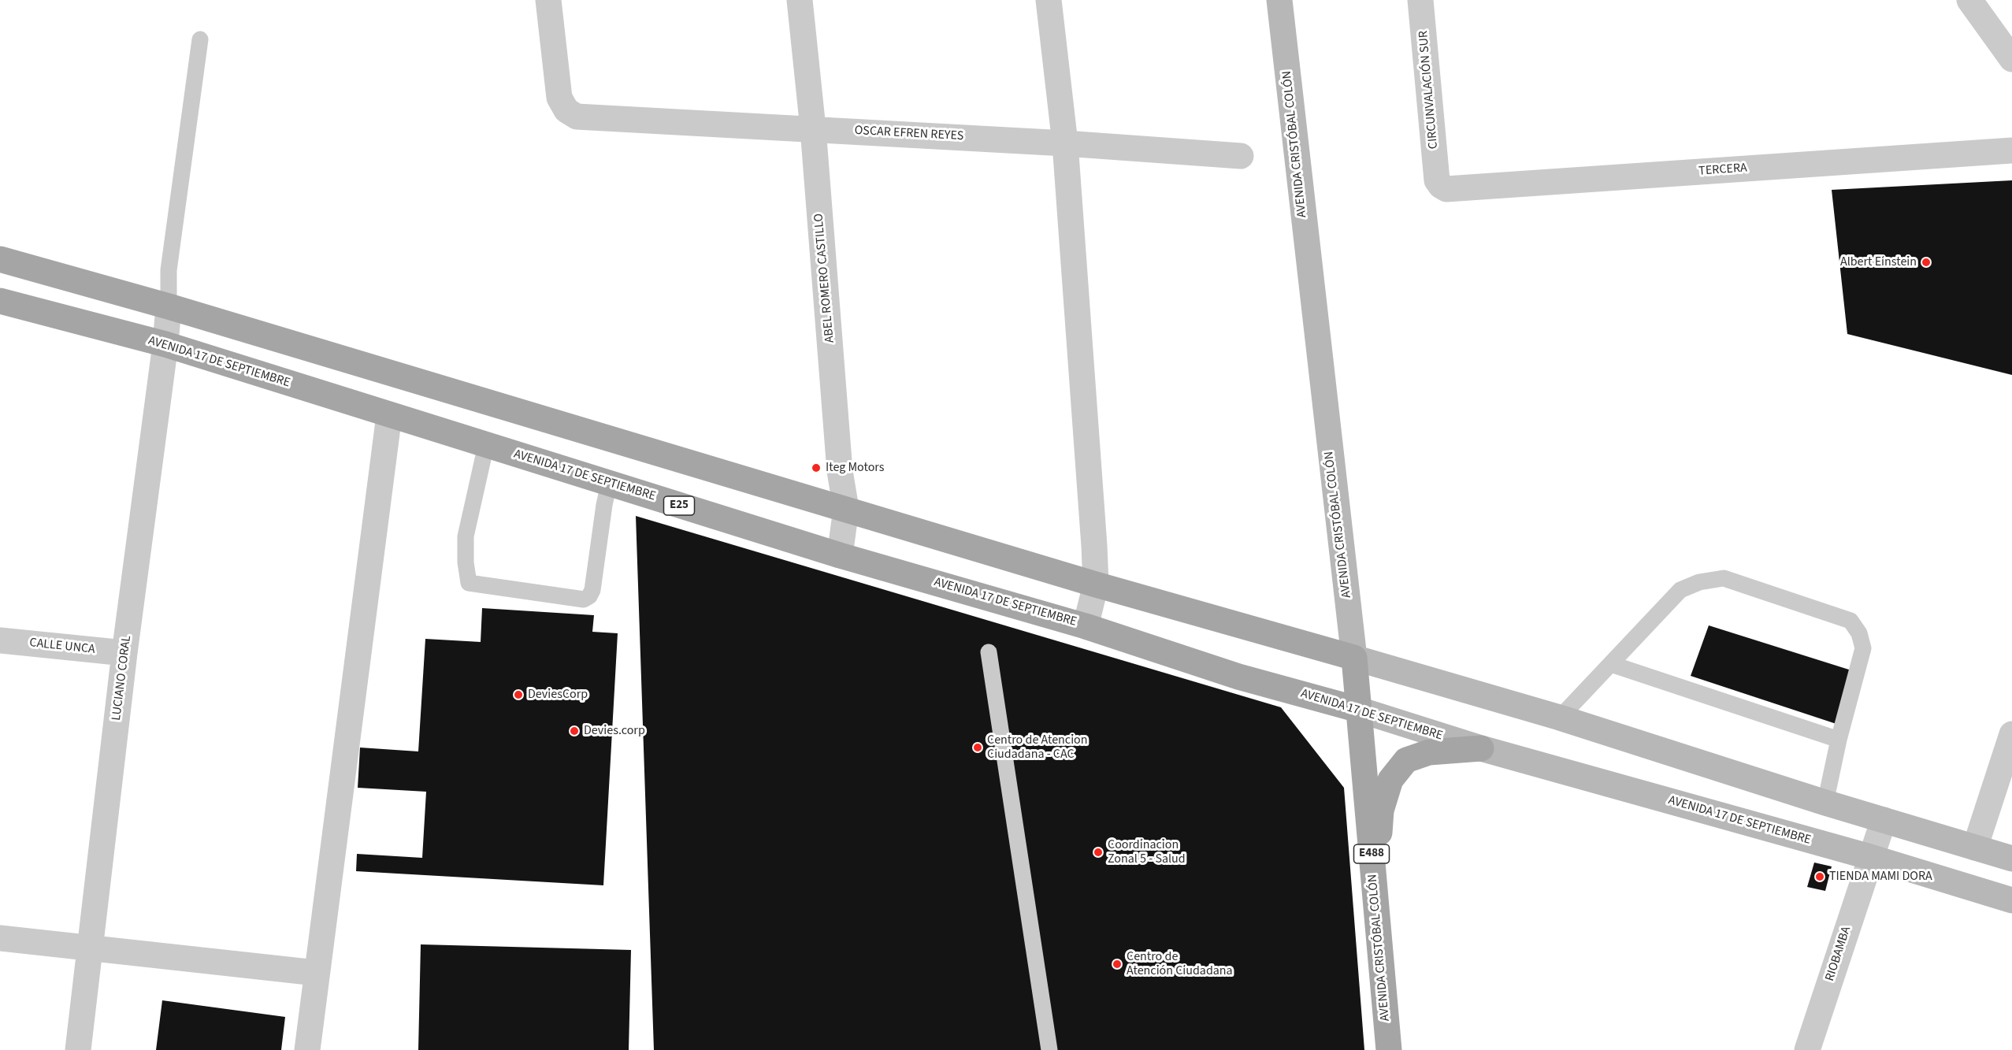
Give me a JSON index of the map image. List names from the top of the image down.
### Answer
{
  "streets": {
    "main road": [
      "AVENIDA CRISTÓBAL COLÓN",
      "AVENIDA 17 DE SEPTIEMBRE",
      "E25",
      "E488"
    ],
    "street": [
      "CIRCUNVALACIÓN SUR",
      "OSCAR EFREN REYES",
      "TERCERA",
      "ABEL ROMERO CASTILLO",
      "CALLE UNCA",
      "LUCIANO CORAL",
      "RIOBAMBA"
    ]
  },
  "crossings": [
    ["CIRCUNVALACIÓN SUR", "TERCERA"],
    ["OSCAR EFREN REYES", "ABEL ROMERO CASTILLO"],
    ["AVENIDA CRISTÓBAL COLÓN", "AVENIDA 17 DE SEPTIEMBRE"],
    ["ABEL ROMERO CASTILLO", "AVENIDA 17 DE SEPTIEMBRE"],
    ["AVENIDA 17 DE SEPTIEMBRE", "LUCIANO CORAL"],
    ["AVENIDA 17 DE SEPTIEMBRE", "RIOBAMBA"],
    ["CALLE UNCA", "LUCIANO CORAL"]
  ],
  "places": [
    "Albert Einstein",
    "Iteg Motors",
    "DeviesCorp",
    "Devies.corp",
    "Centro de Atencion Ciudadana - CAC",
    "Coordinacion Zonal 5 - Salud",
    "TIENDA MAMI DORA",
    "Centro de Atención Ciudadana"
  ]
}
